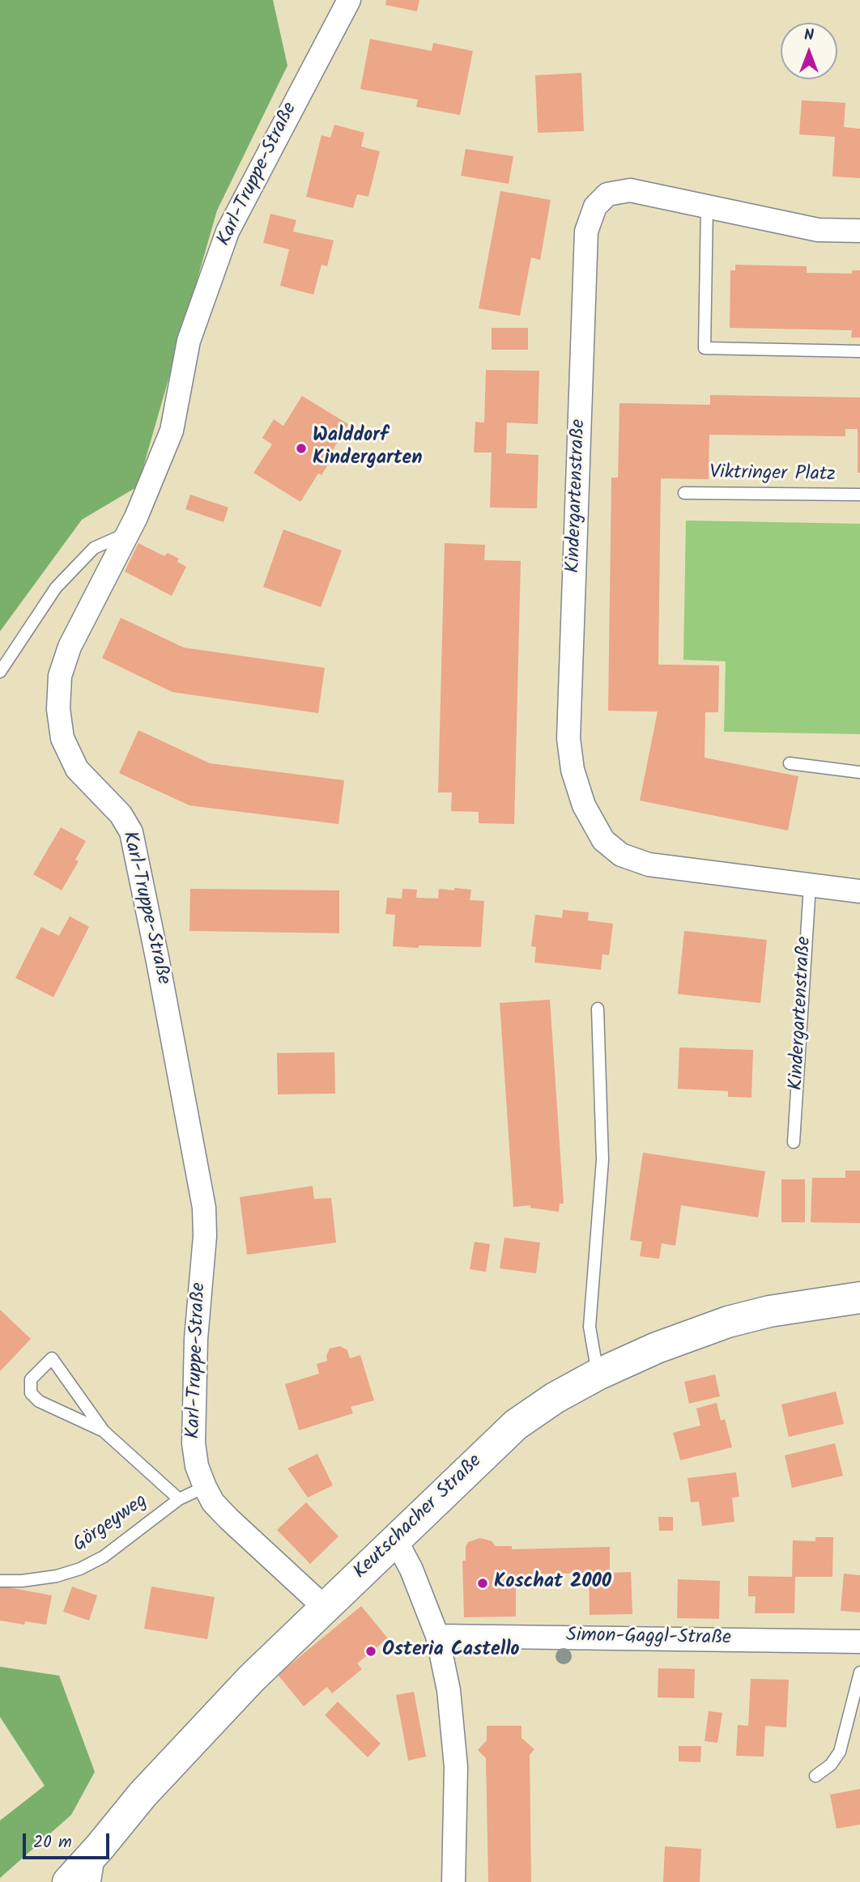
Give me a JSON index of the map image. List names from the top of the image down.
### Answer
{
  "streets": {
    "main road": ["Keutschacher Straße"],
    "street": ["Karl-Truppe-Straße", "Kindergartenstraße", "Simon-Gaggl-Straße"],
    "lane": ["Viktringer Platz", "Görgeyweg"]
  },
  "crossings": [
    ["Karl-Truppe-Straße", "Keutschacher Straße"],
    ["Karl-Truppe-Straße", "Görgeyweg"]
  ],
  "places": ["Walddorf Kindergarten", "Koschat 2000", "Osteria Castello"],
  "scale_bar": "20 m",
  "north": "top"
}
